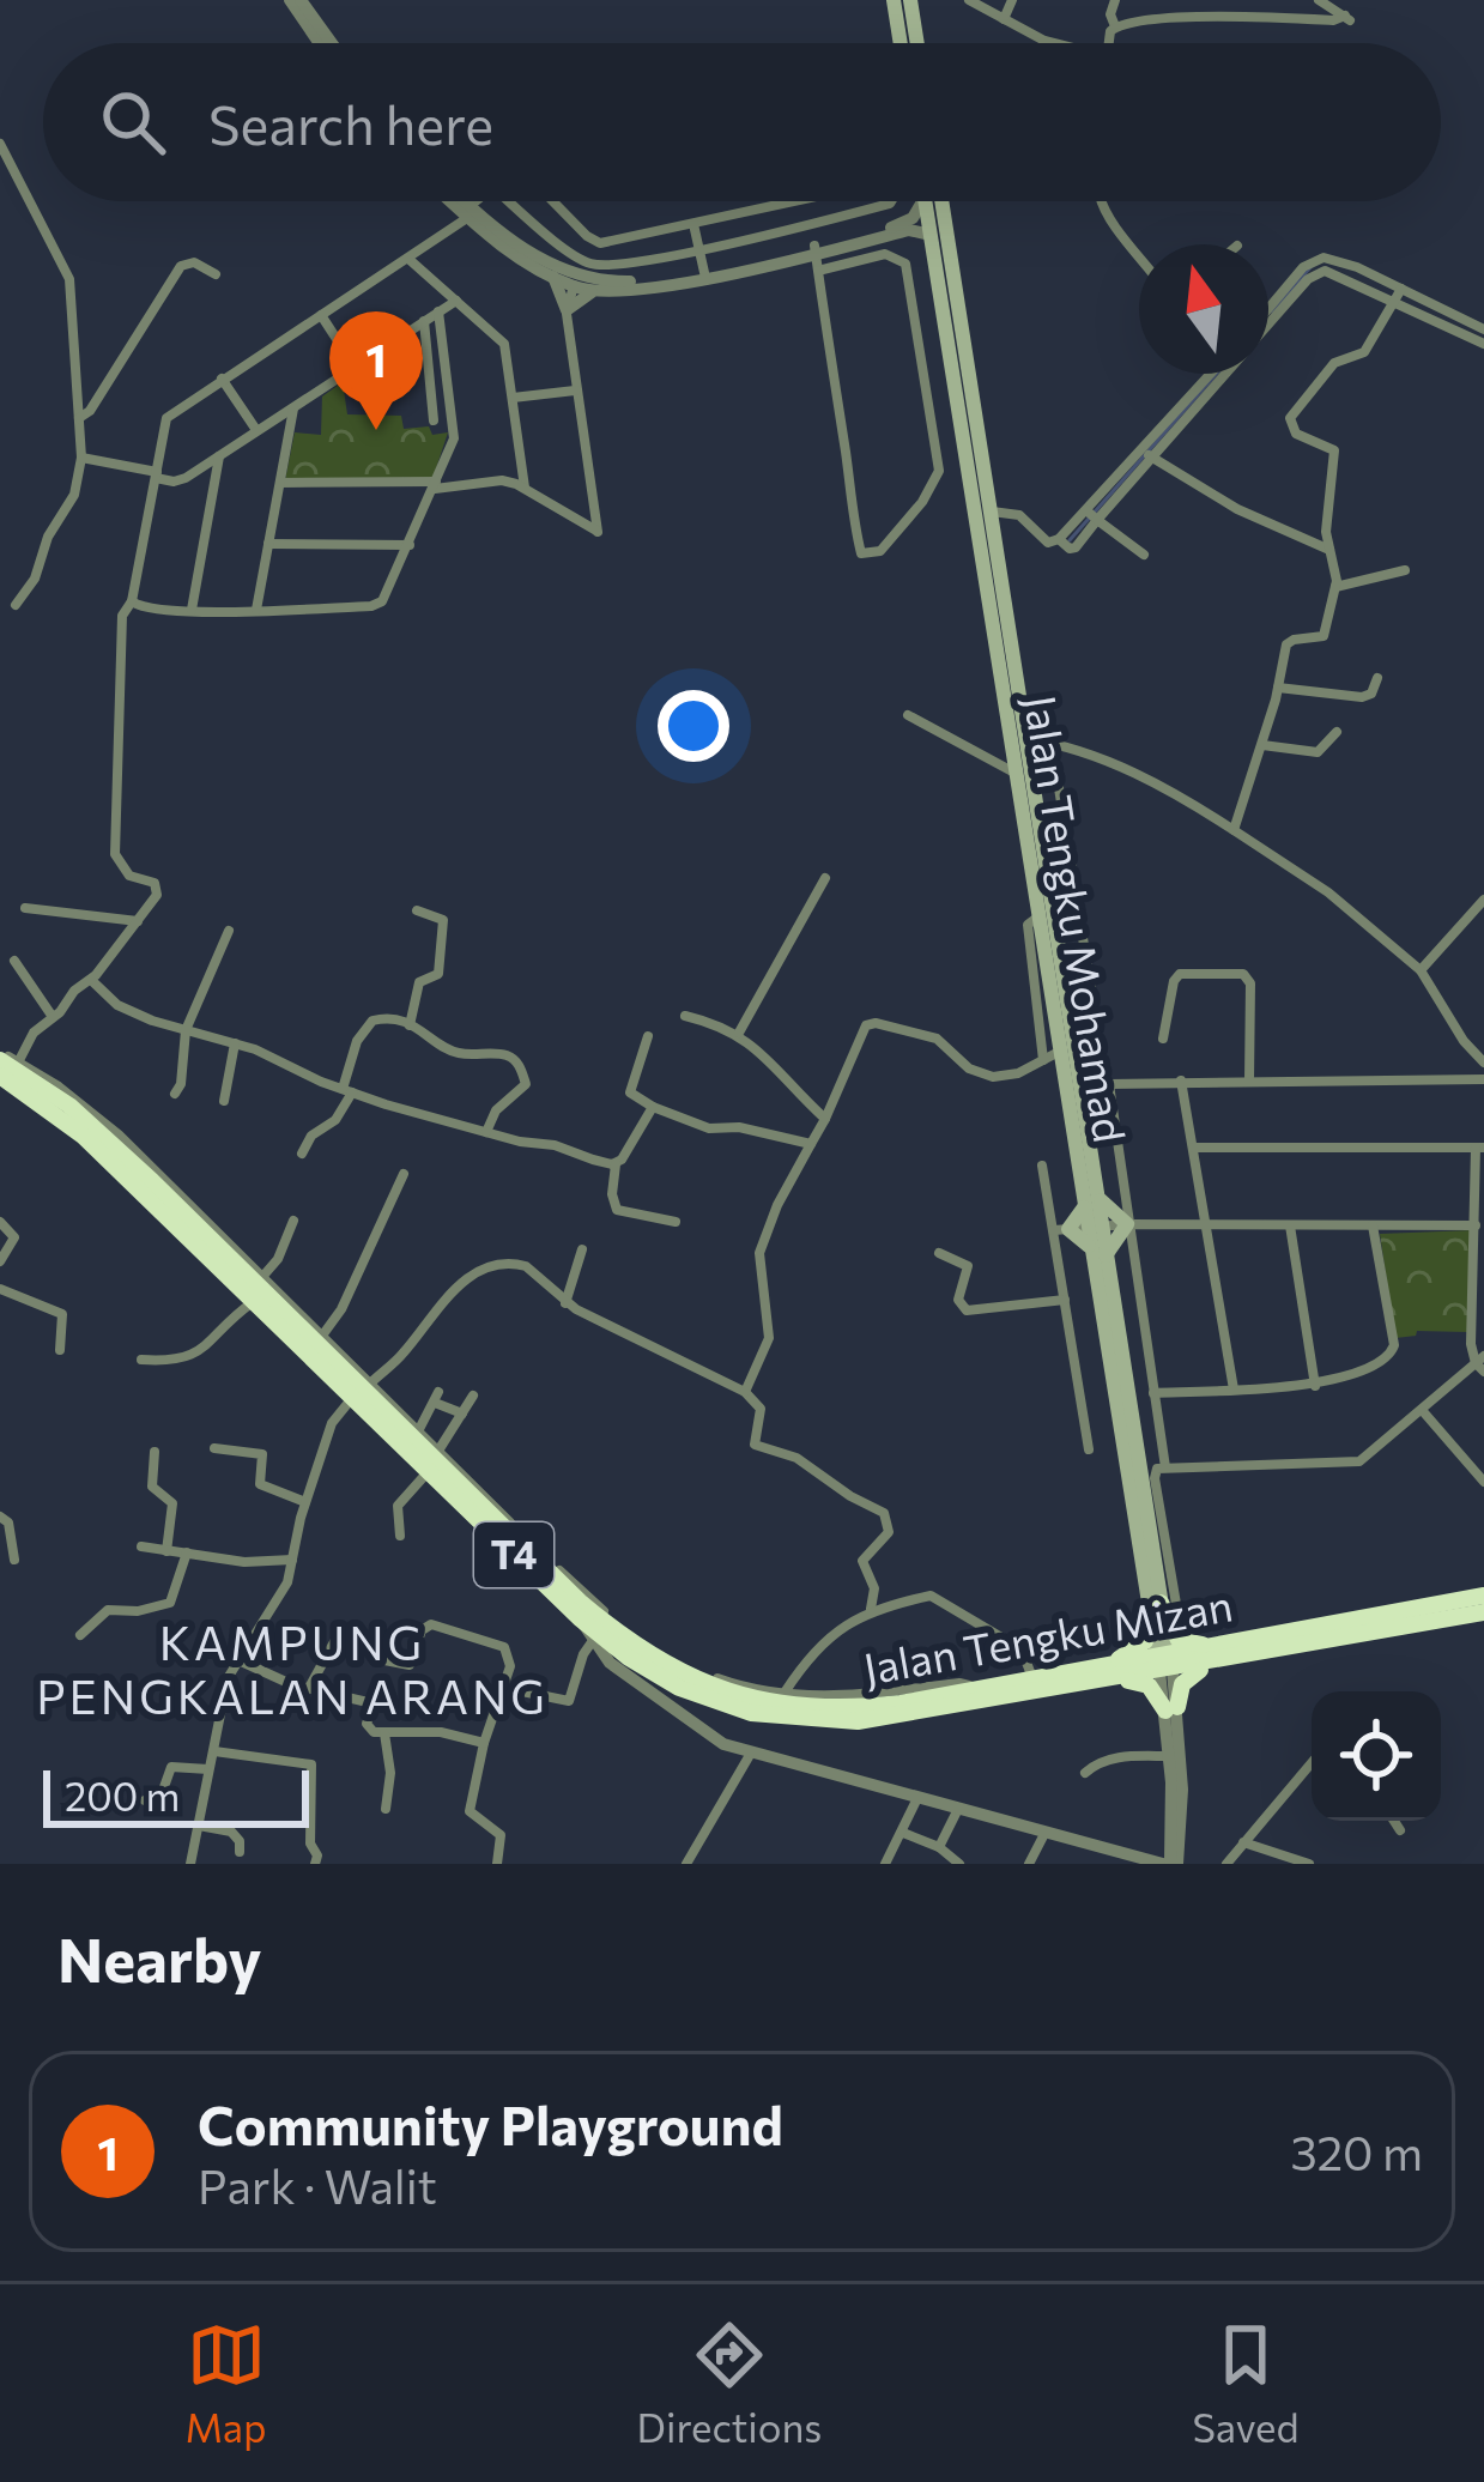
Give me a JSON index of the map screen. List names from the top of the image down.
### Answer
{
  "streets": {
    "highway": ["T4", "Jalan Tengku Mizan"],
    "main road": ["Jalan Tengku Mohamad"]
  },
  "crossings": [
    ["Jalan Tengku Mohamad", "Jalan Tengku Mizan"]
  ],
  "districts": ["KAMPUNG PENGKALAN ARANG"],
  "scale_bar": "200 m",
  "north": "top",
  "page": {
    "search": "Search here",
    "pins": "1",
    "scale": "200 m",
    "heading": "Nearby",
    "list": [
      {
        "mark": "1",
        "name": "Community Playground",
        "note": "Park · Walit",
        "value": "320 m"
      }
    ],
    "nav": ["Map", "Directions", "Saved"]
  }
}
